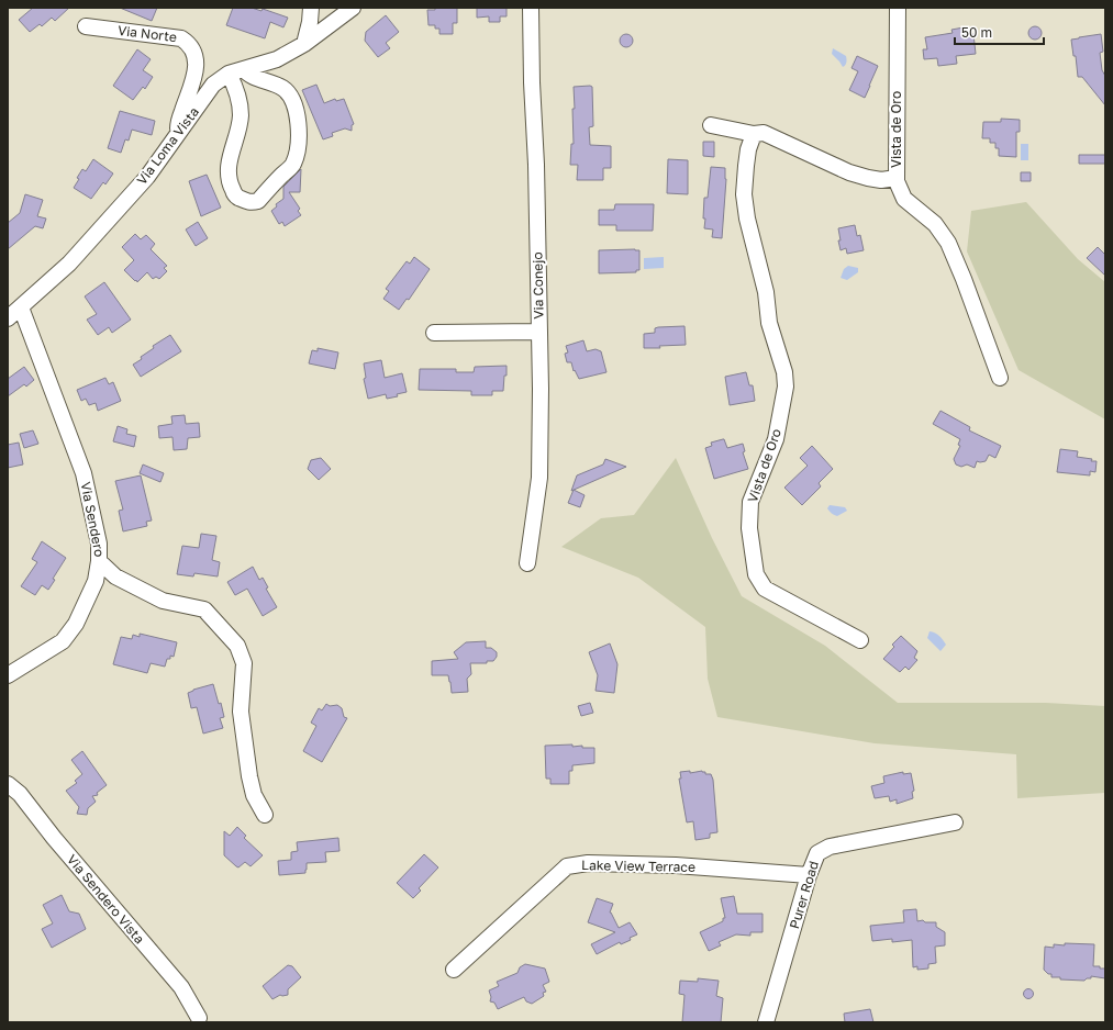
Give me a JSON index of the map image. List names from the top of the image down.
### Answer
{
  "streets": {
    "street": [
      "Via Norte",
      "Vista de Oro",
      "Via Loma Vista",
      "Via Conejo",
      "Via Sendero",
      "Lake View Terrace",
      "Purer Road",
      "Via Sendero Vista"
    ]
  },
  "crossings": [
    ["Via Norte", "Via Loma Vista"],
    ["Via Loma Vista", "Via Sendero"],
    ["Lake View Terrace", "Purer Road"]
  ],
  "scale_bar": "50 m"
}
